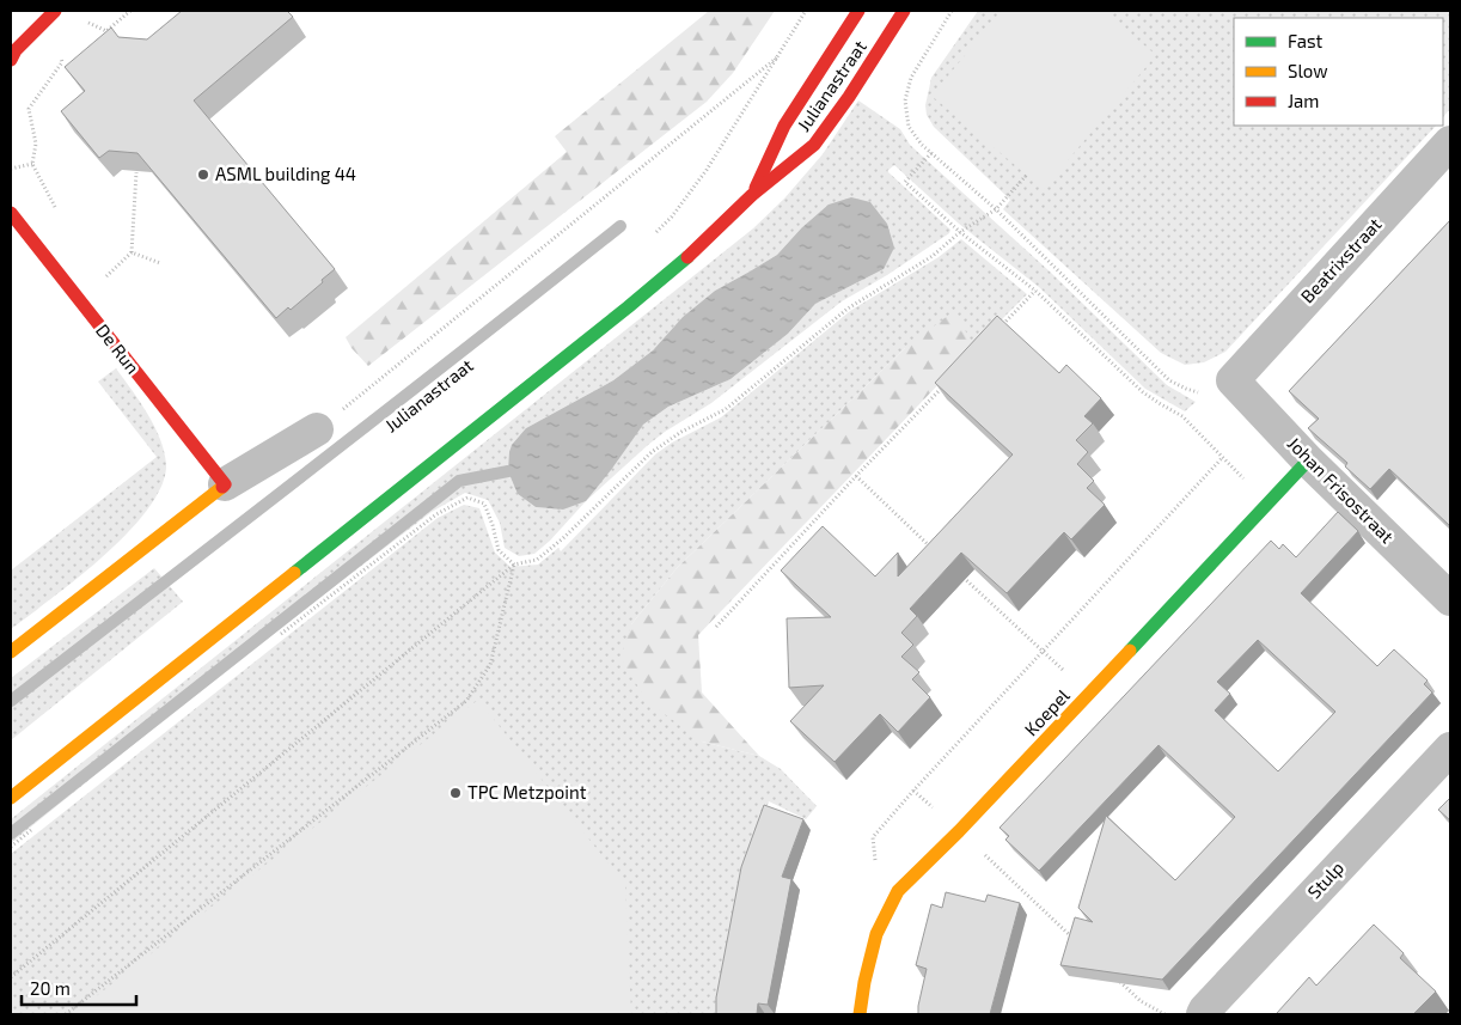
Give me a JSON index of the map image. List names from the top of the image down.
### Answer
{
  "streets": {
    "street": [
      "Julianastraat",
      "Beatrixstraat",
      "De Run",
      "Johan Frisostraat",
      "Koepel",
      "Stulp"
    ]
  },
  "crossings": [
    ["Beatrixstraat", "Johan Frisostraat"],
    ["Johan Frisostraat", "Koepel"]
  ],
  "places": ["ASML building 44", "TPC Metzpoint"],
  "legend": ["Fast", "Slow", "Jam"],
  "scale_bar": "20 m"
}
